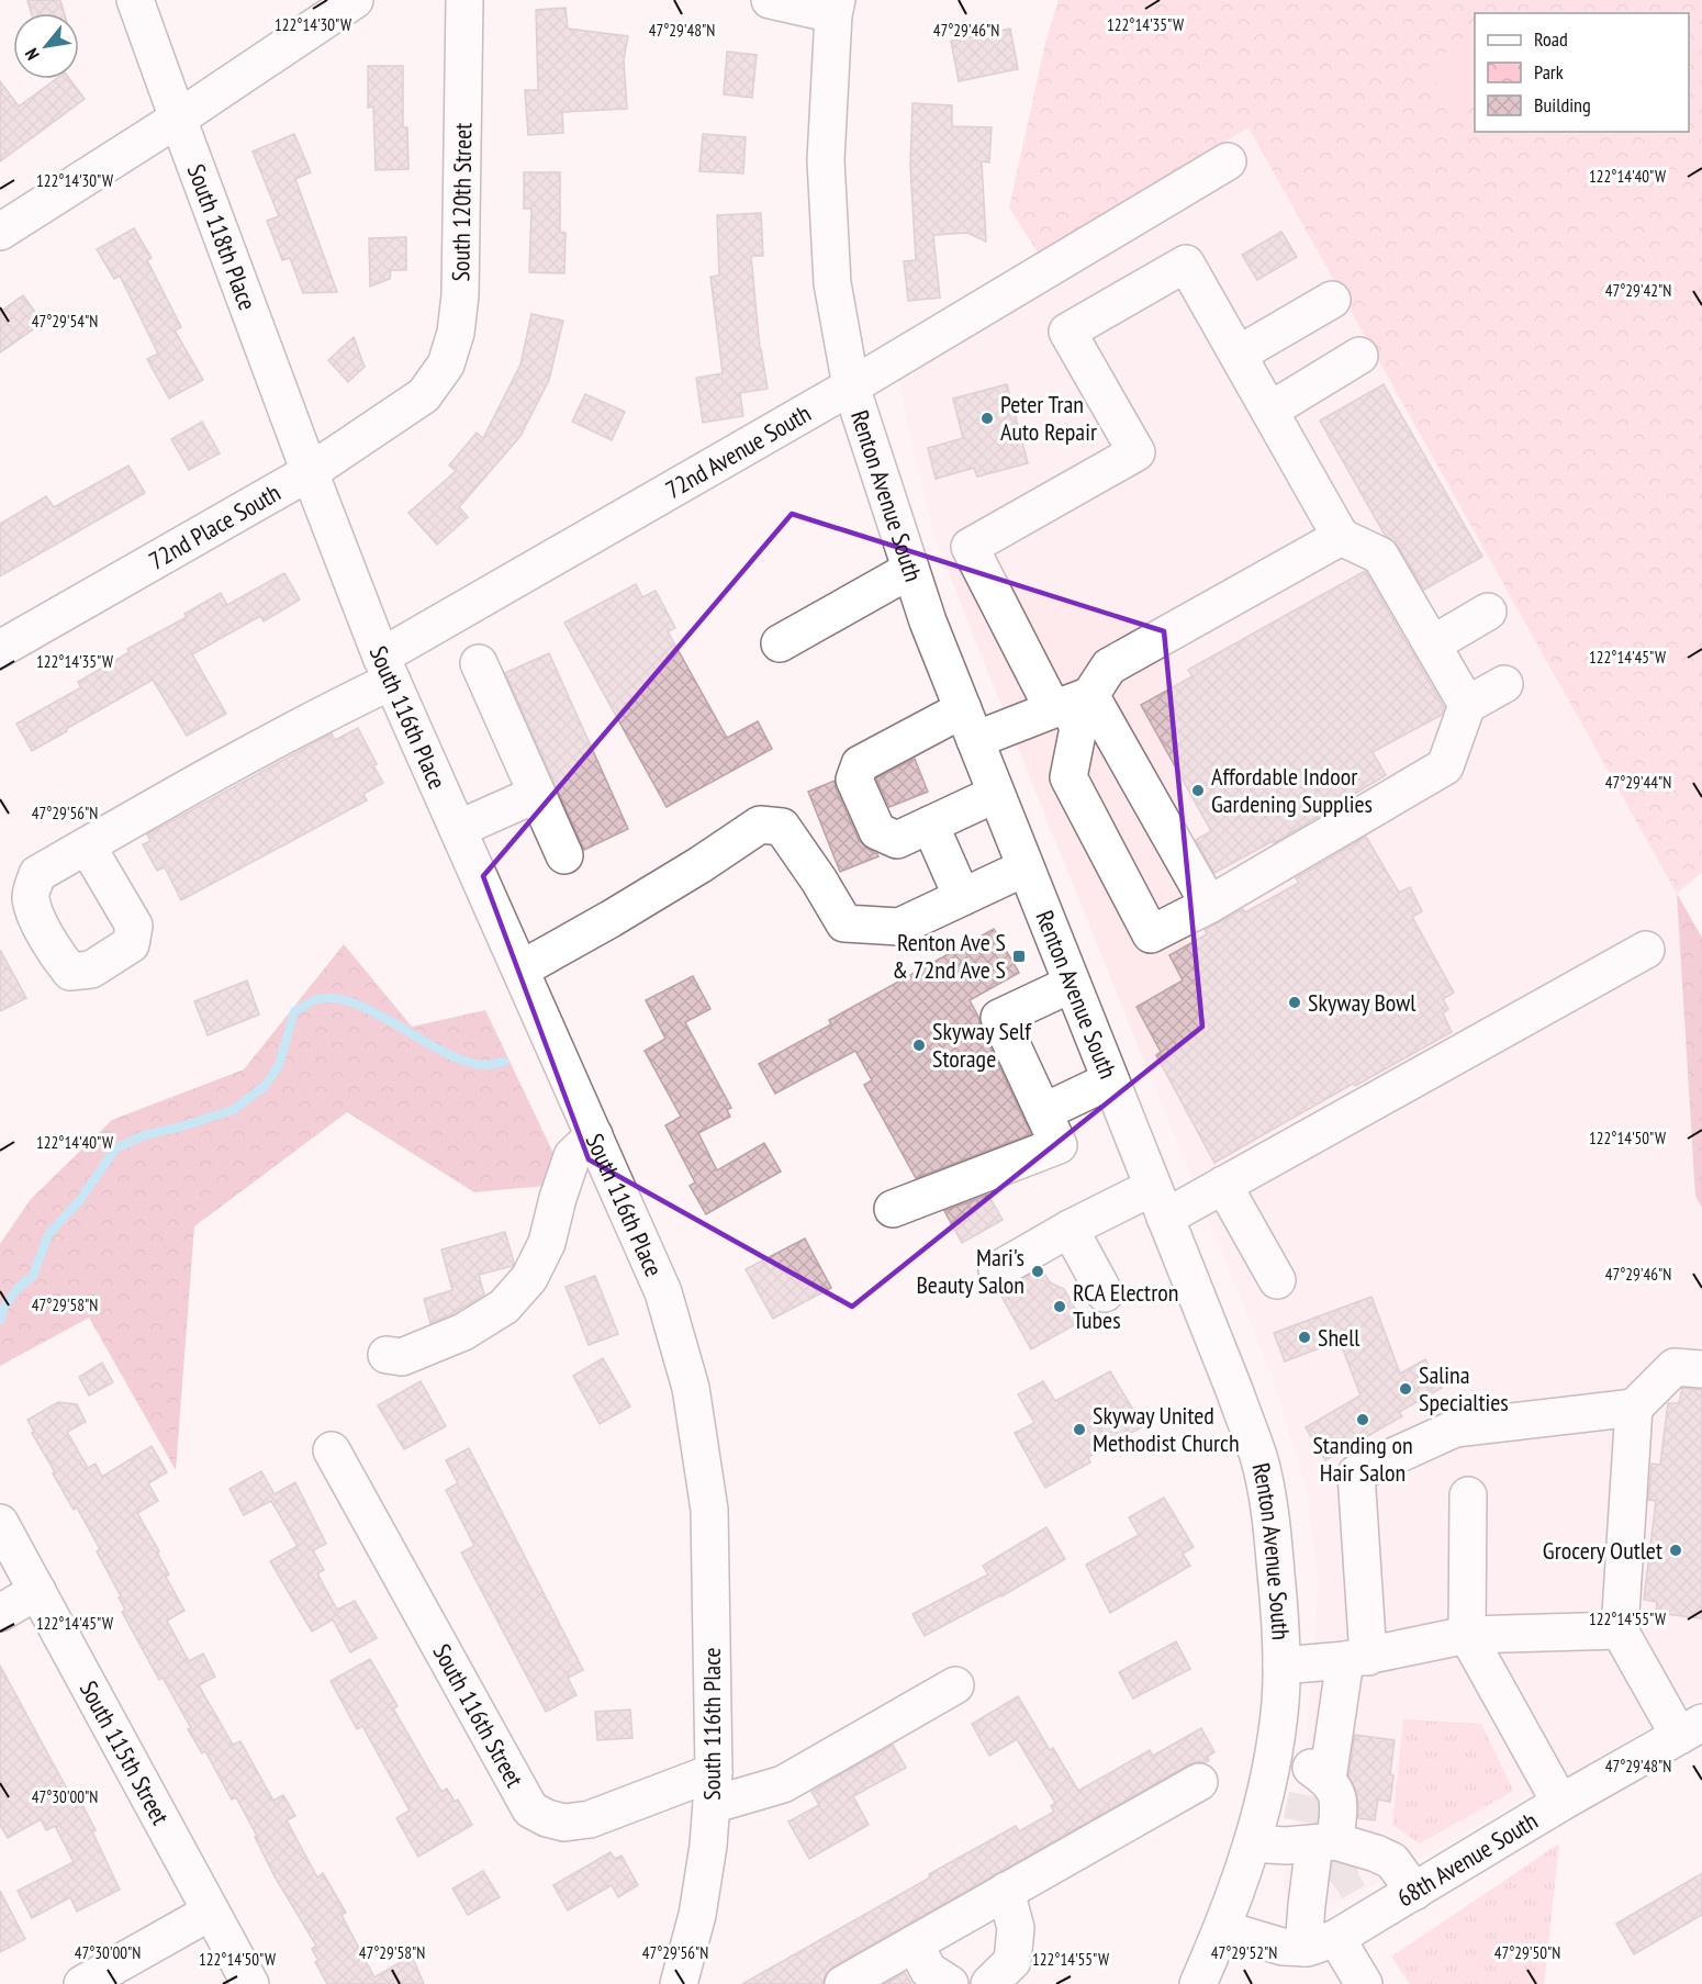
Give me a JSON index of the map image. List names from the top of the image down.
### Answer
{
  "streets": {
    "street": [
      "South 120th Street",
      "South 118th Place",
      "72nd Avenue South",
      "Renton Avenue South",
      "72nd Place South",
      "South 116th Place",
      "South 116th Street",
      "South 115th Street",
      "68th Avenue South"
    ]
  },
  "crossings": [
    ["South 120th Street", "72nd Place South"],
    ["South 118th Place", "72nd Place South"],
    ["South 118th Place", "South 116th Place"],
    ["72nd Avenue South", "Renton Avenue South"],
    ["72nd Avenue South", "South 116th Place"],
    ["72nd Place South", "South 116th Place"],
    ["South 116th Place", "South 116th Street"]
  ],
  "places": {
    "other": [
      "Peter Tran Auto Repair",
      "Affordable Indoor Gardening Supplies",
      "Skyway Bowl",
      "Skyway Self Storage",
      "Mari's Beauty Salon",
      "RCA Electron Tubes",
      "Shell",
      "Salina Specialties",
      "Standing on Hair Salon",
      "Skyway United Methodist Church",
      "Grocery Outlet"
    ],
    "transit": ["Renton Ave S & 72nd Ave S"]
  },
  "legend": ["Road", "Park", "Building"],
  "north": "bottom left",
  "coordinates": [
    "122°14'30\"W",
    "122°14'35\"W",
    "47°29'48\"N",
    "47°29'46\"N",
    "122°14'40\"W",
    "47°29'42\"N",
    "47°29'54\"N",
    "122°14'45\"W",
    "47°29'44\"N",
    "47°29'56\"N",
    "122°14'50\"W",
    "47°29'58\"N",
    "122°14'55\"W",
    "47°30'00\"N",
    "47°29'52\"N",
    "47°29'50\"N"
  ]
}
